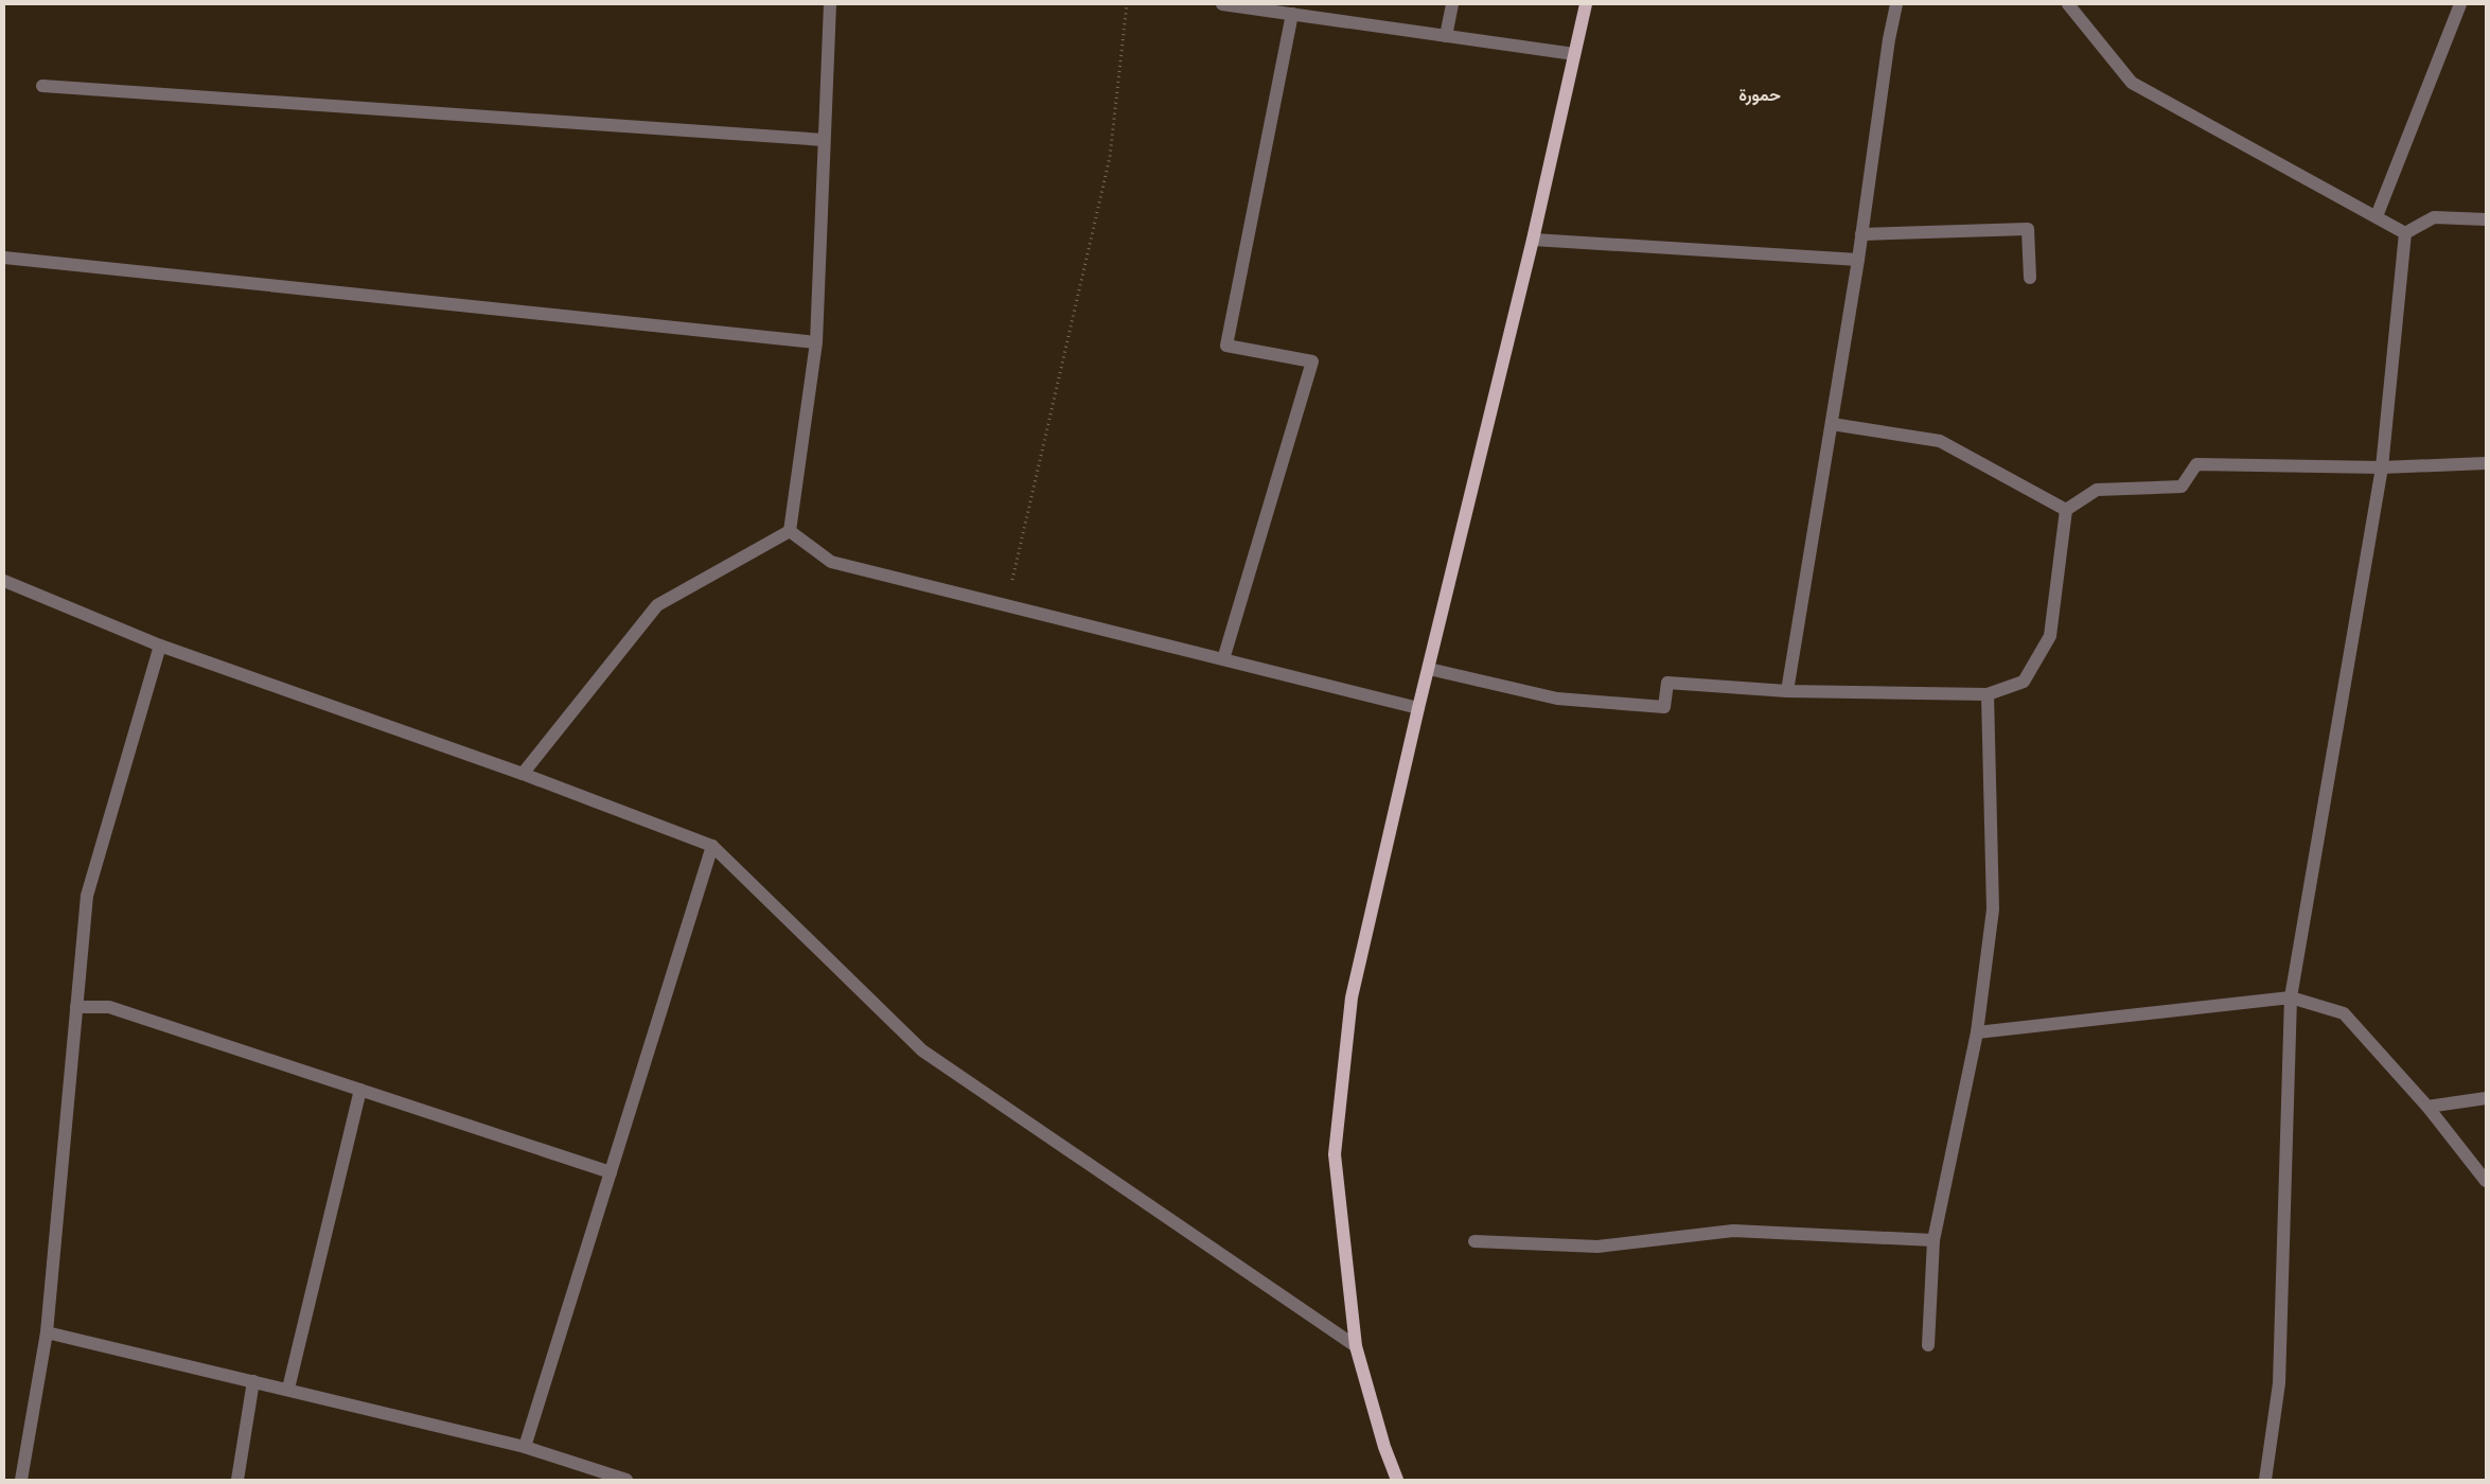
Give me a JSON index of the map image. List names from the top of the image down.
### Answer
{
  "districts": ["حمورة"]
}
